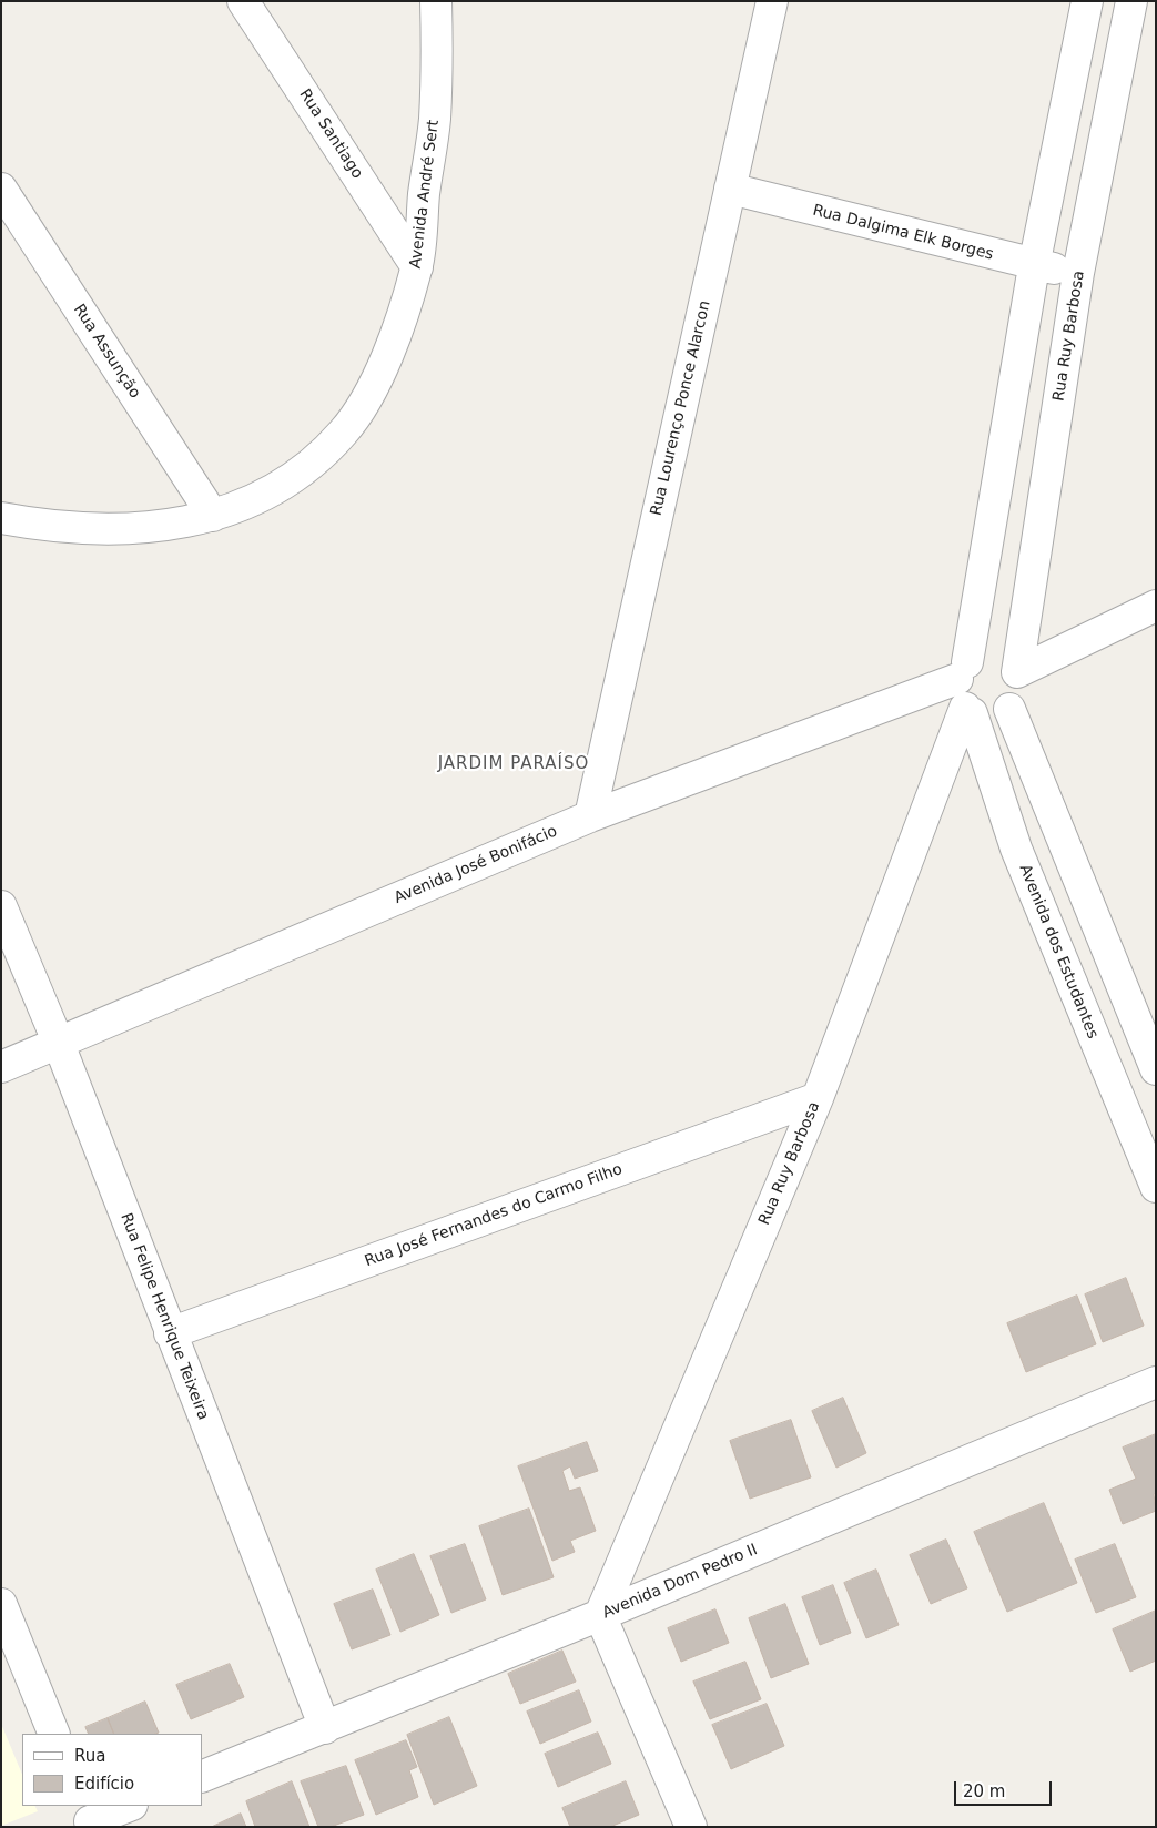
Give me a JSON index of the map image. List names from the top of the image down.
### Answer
{
  "streets": {
    "street": [
      "Rua Santiago",
      "Avenida André Sert",
      "Rua Dalgima Elk Borges",
      "Rua Ruy Barbosa",
      "Rua Assunção",
      "Rua Lourenço Ponce Alarcon",
      "Avenida José Bonifácio",
      "Avenida dos Estudantes",
      "Rua José Fernandes do Carmo Filho",
      "Rua Felipe Henrique Teixeira",
      "Avenida Dom Pedro II"
    ]
  },
  "crossings": [
    ["Rua Santiago", "Avenida André Sert"],
    ["Avenida André Sert", "Rua Assunção"],
    ["Rua Dalgima Elk Borges", "Rua Ruy Barbosa"],
    ["Rua Dalgima Elk Borges", "Rua Lourenço Ponce Alarcon"],
    ["Rua Ruy Barbosa", "Avenida José Bonifácio"],
    ["Rua Ruy Barbosa", "Avenida dos Estudantes"],
    ["Rua Ruy Barbosa", "Rua José Fernandes do Carmo Filho"],
    ["Rua Ruy Barbosa", "Avenida Dom Pedro II"],
    ["Rua Lourenço Ponce Alarcon", "Avenida José Bonifácio"],
    ["Avenida José Bonifácio", "Avenida dos Estudantes"],
    ["Avenida José Bonifácio", "Rua Felipe Henrique Teixeira"],
    ["Rua José Fernandes do Carmo Filho", "Rua Felipe Henrique Teixeira"],
    ["Rua Felipe Henrique Teixeira", "Avenida Dom Pedro II"]
  ],
  "districts": ["JARDIM PARAÍSO"],
  "legend": ["Rua", "Edifício"],
  "scale_bar": "20 m"
}
